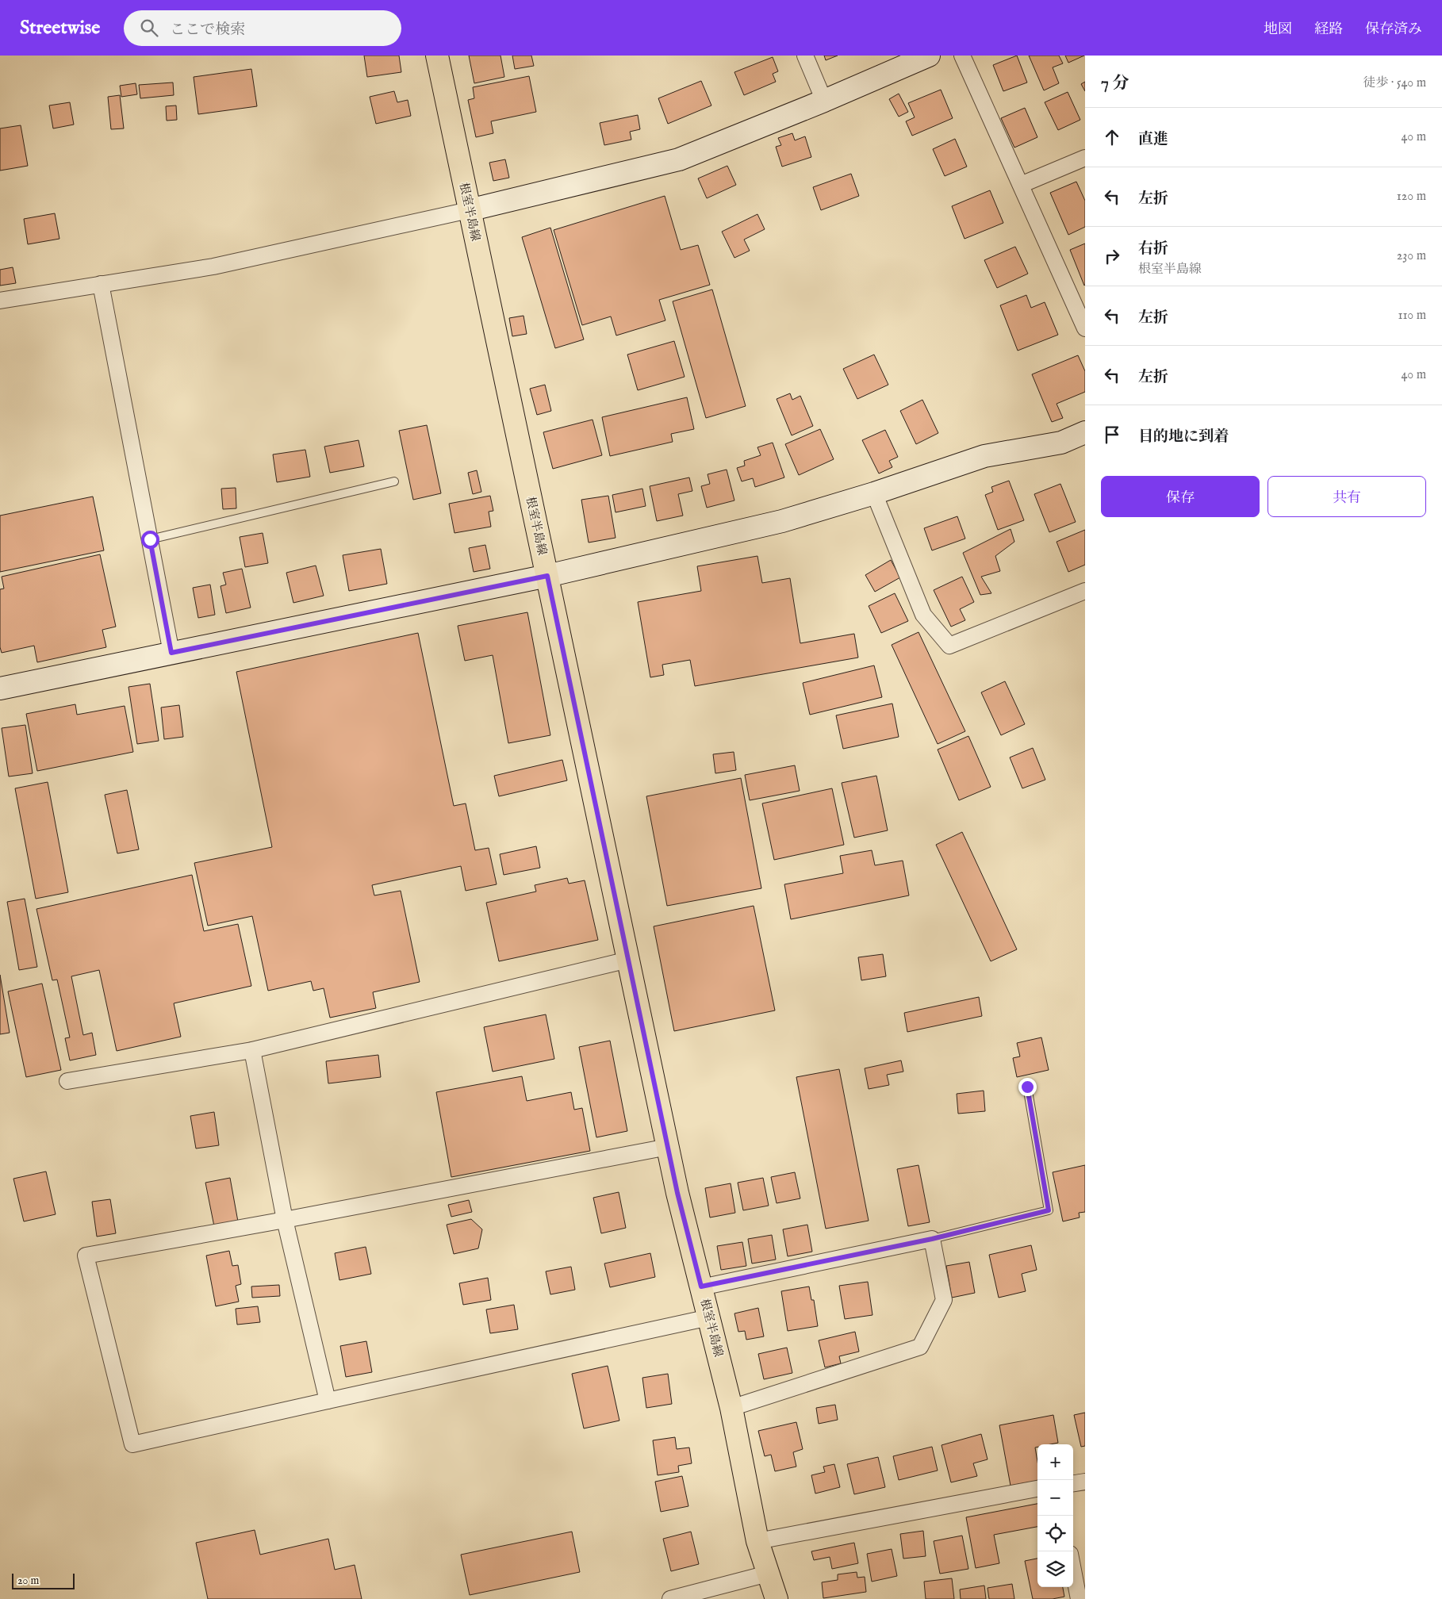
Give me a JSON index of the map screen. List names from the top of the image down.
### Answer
{
  "streets": {
    "main road": ["根室半島線"]
  },
  "scale_bar": "20 m",
  "page": {
    "header": "Streetwise",
    "search": "ここで検索",
    "nav": ["地図", "経路", "保存済み"],
    "heading": ["7 分", "徒歩 · 540 m"],
    "list": [
      ["直進", "40 m"],
      ["左折", "120 m"],
      ["右折", "根室半島線", "230 m"],
      ["左折", "110 m"],
      ["左折", "40 m"],
      "目的地に到着"
    ],
    "buttons": ["保存", "共有"],
    "map_buttons": ["+", "−"],
    "scale": "20 m"
  }
}
